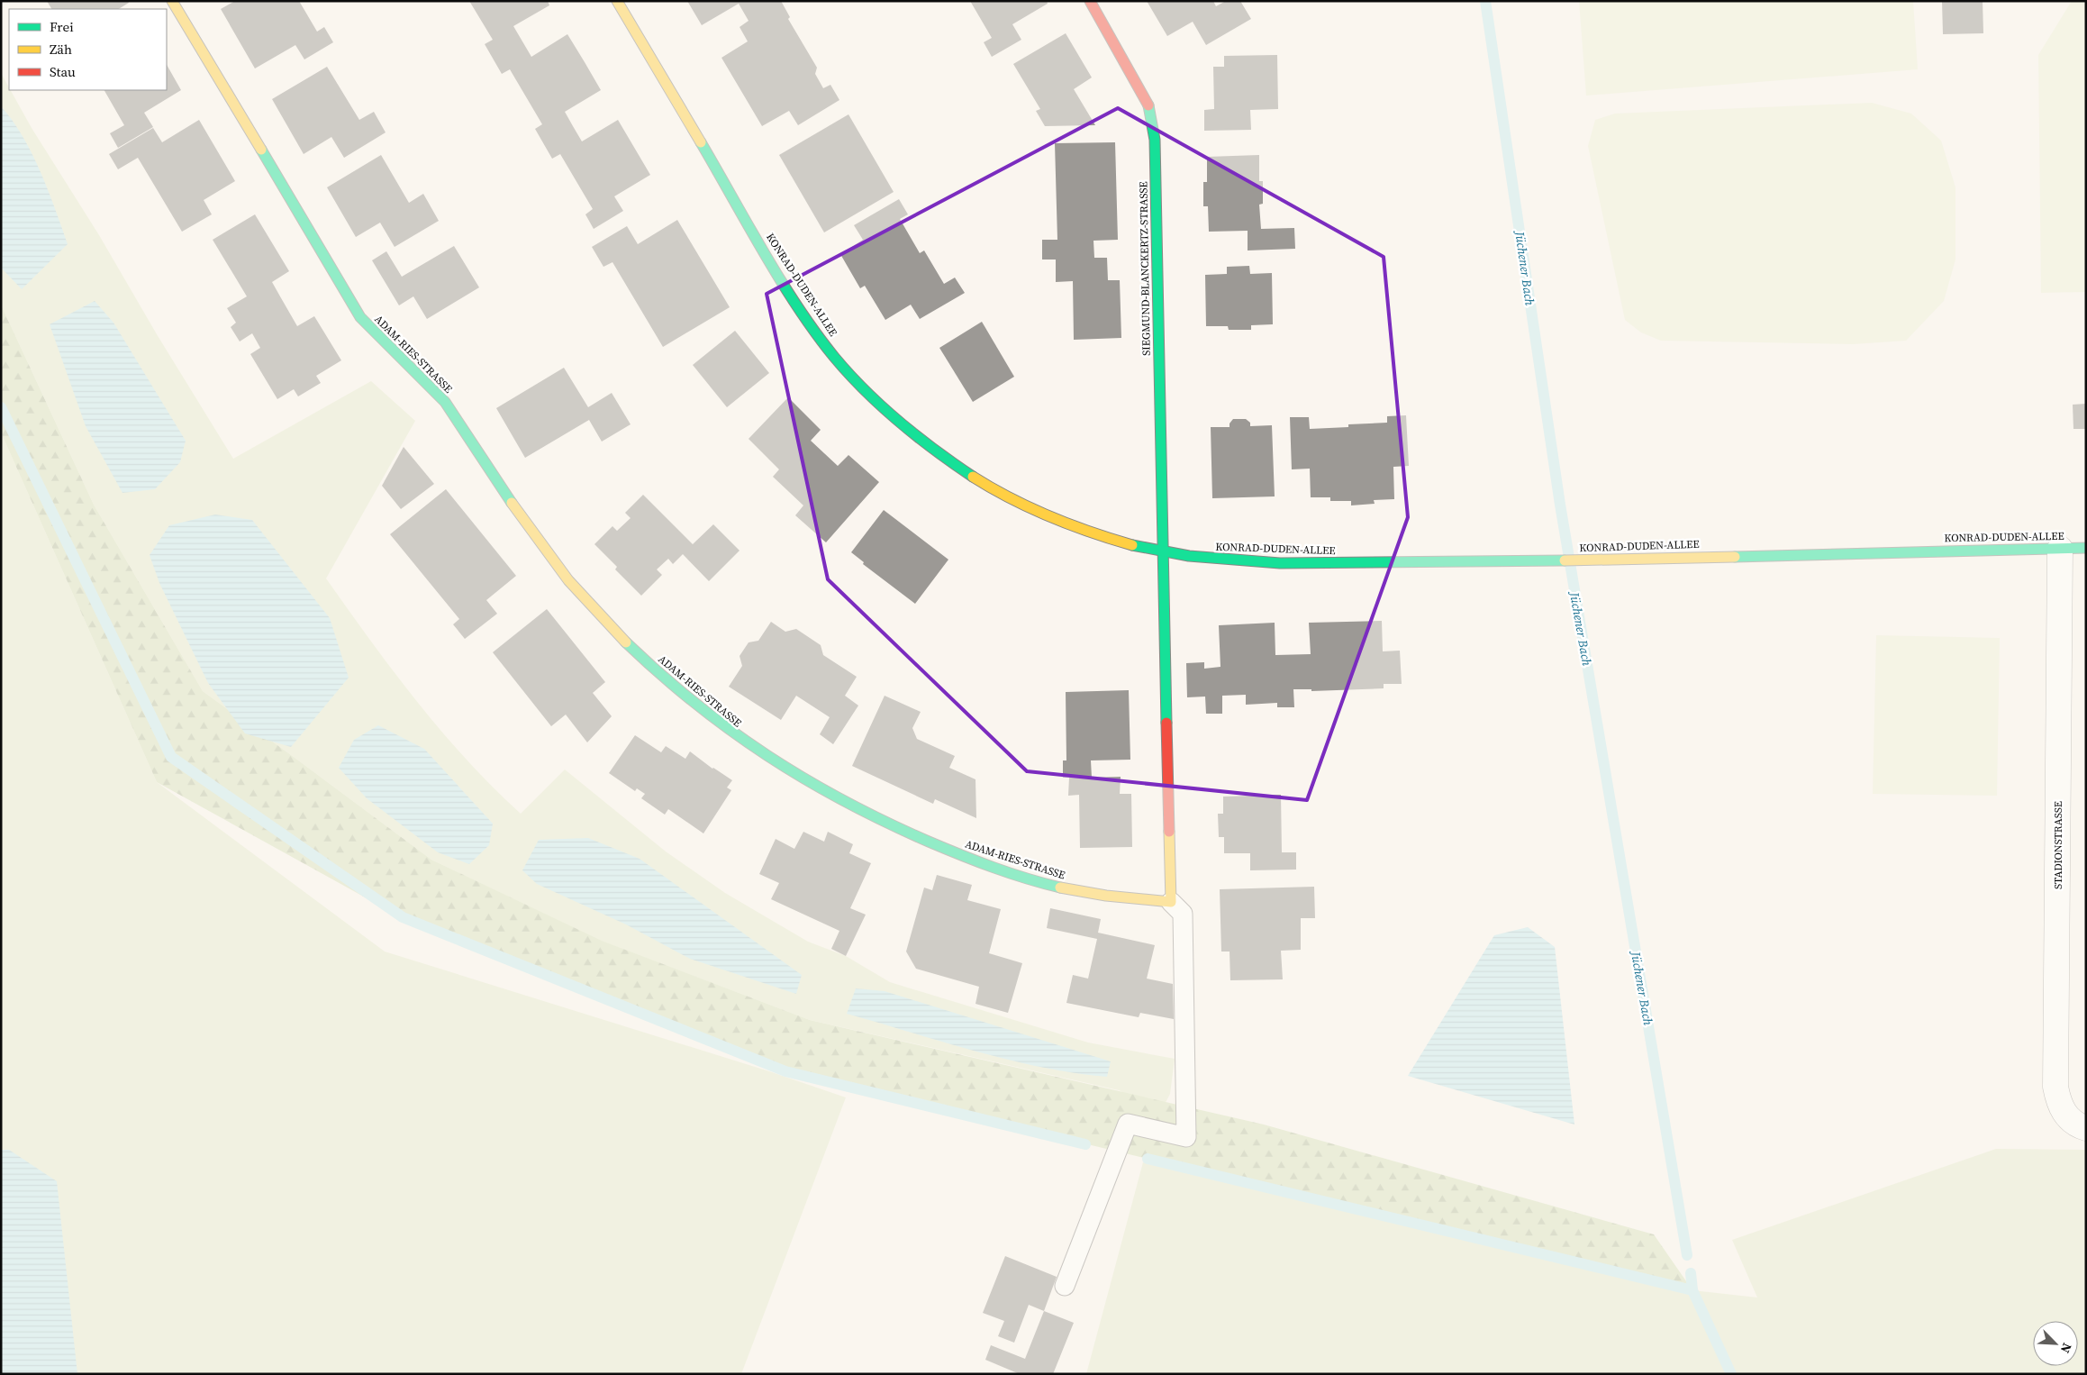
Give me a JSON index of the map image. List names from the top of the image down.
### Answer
{
  "streets": {
    "street": [
      "SIEGMUND-BLANCKERTZ-STRASSE",
      "KONRAD-DUDEN-ALLEE",
      "ADAM-RIES-STRASSE",
      "STADIONSTRASSE"
    ]
  },
  "crossings": [
    ["SIEGMUND-BLANCKERTZ-STRASSE", "KONRAD-DUDEN-ALLEE"],
    ["KONRAD-DUDEN-ALLEE", "STADIONSTRASSE"]
  ],
  "water": ["Jüchener Bach"],
  "legend": ["Frei", "Zäh", "Stau"],
  "north": "bottom right"
}
